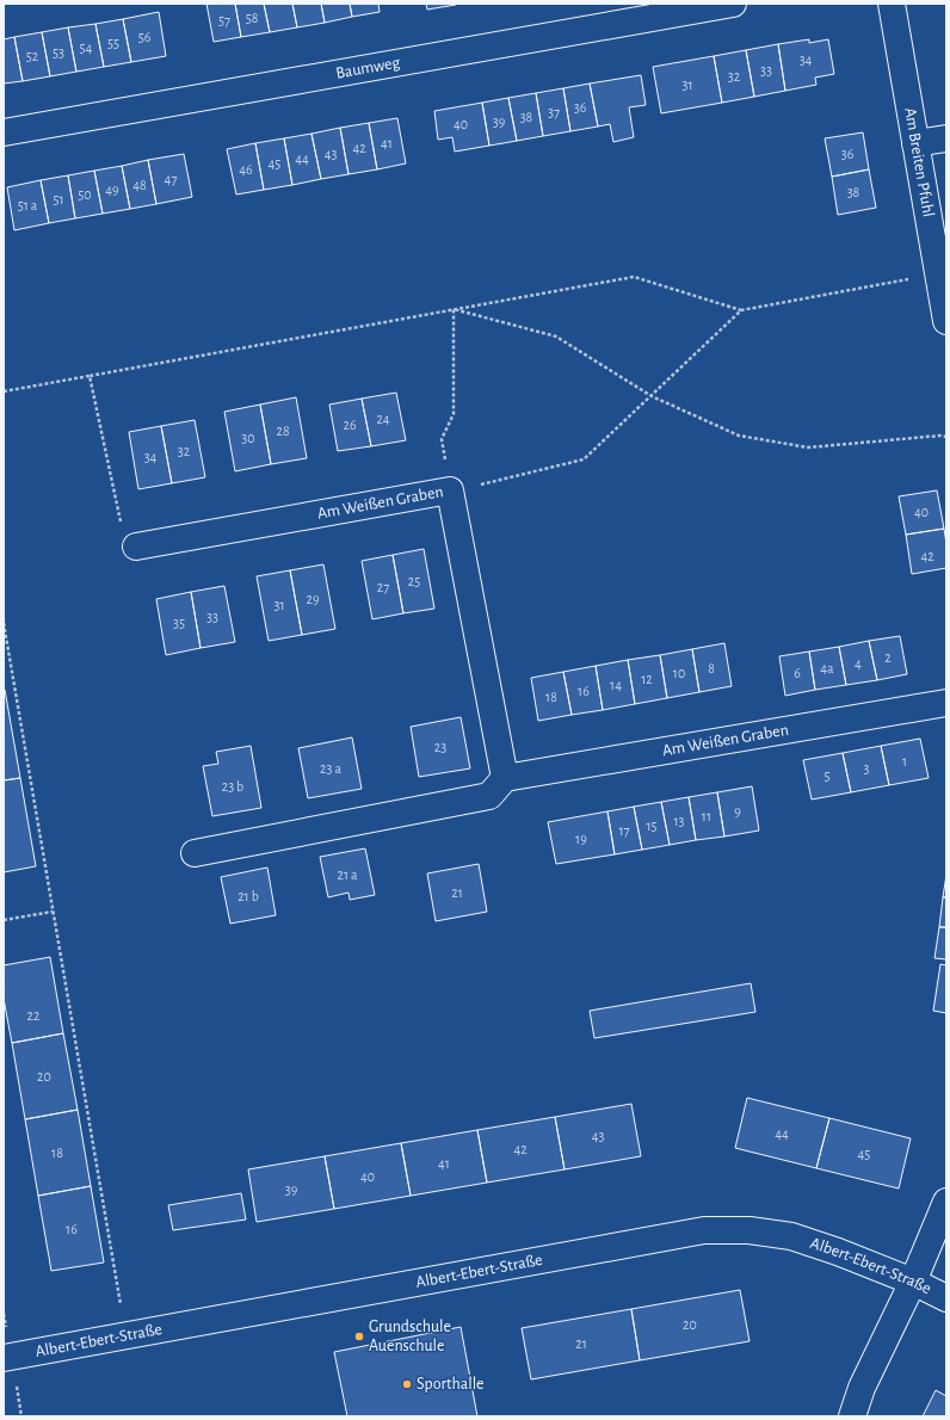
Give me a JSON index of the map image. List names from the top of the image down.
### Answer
{
  "streets": {
    "street": [
      "Baumweg",
      "Am Breiten Pfuhl",
      "Am Weißen Graben",
      "Albert-Ebert-Straße"
    ]
  },
  "places": ["Grundschule Auenschule", "Sporthalle"],
  "house_numbers": [
    "58",
    "57",
    "56",
    "55",
    "54",
    "53",
    "52",
    "34",
    "33",
    "32",
    "31",
    "36",
    "37",
    "38",
    "39",
    "40",
    "41",
    "42",
    "43",
    "36",
    "44",
    "45",
    "46",
    "47",
    "48",
    "49",
    "38",
    "50",
    "51",
    "51 a",
    "24",
    "26",
    "28",
    "30",
    "32",
    "34",
    "40",
    "42",
    "25",
    "27",
    "29",
    "31",
    "33",
    "35",
    "2",
    "4",
    "8",
    "4a",
    "10",
    "6",
    "12",
    "14",
    "16",
    "18",
    "23",
    "1",
    "23 a",
    "3",
    "5",
    "23 b",
    "9",
    "11",
    "13",
    "15",
    "17",
    "19",
    "21 a",
    "21",
    "21 b",
    "22",
    "20",
    "44",
    "43",
    "42",
    "18",
    "45",
    "41",
    "40",
    "39",
    "16",
    "20",
    "21"
  ]
}
